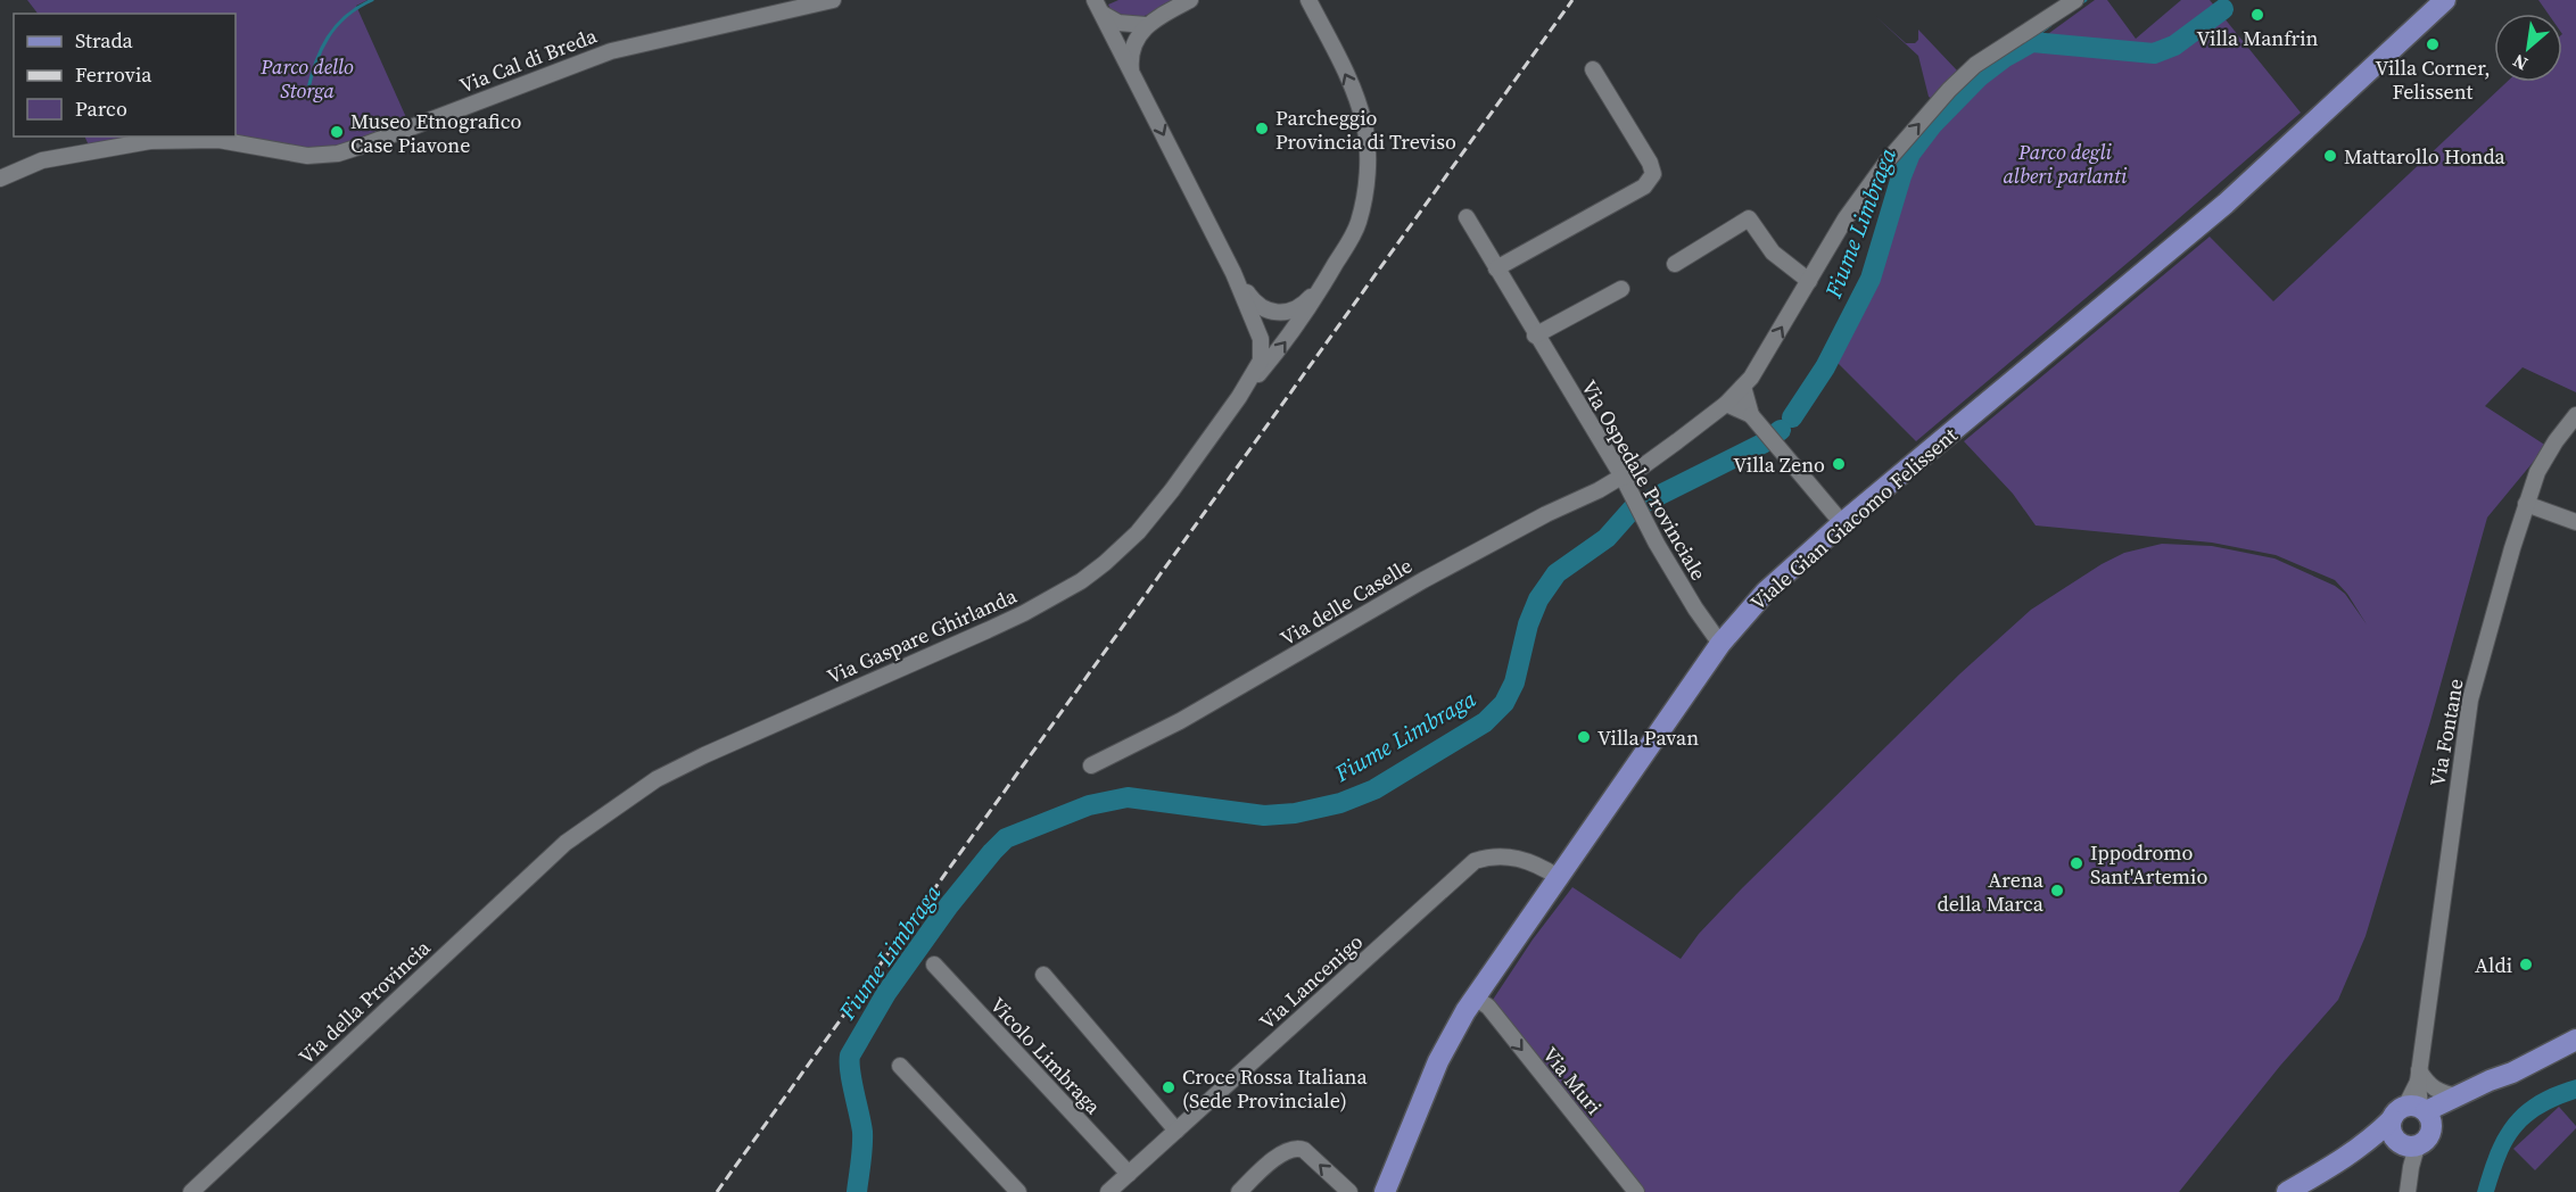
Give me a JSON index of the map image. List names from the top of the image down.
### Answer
{
  "streets": {
    "main road": ["Viale Gian Giacomo Felissent"],
    "street": [
      "Via Cal di Breda",
      "Via Ospedale Provinciale",
      "Via delle Caselle",
      "Via Gaspare Ghirlanda",
      "Via Fontane",
      "Via Lancenigo",
      "Via della Provincia",
      "Vicolo Limbraga",
      "Via Muri"
    ]
  },
  "crossings": [
    ["Via Ospedale Provinciale", "Viale Gian Giacomo Felissent"],
    ["Via Ospedale Provinciale", "Via delle Caselle"],
    ["Viale Gian Giacomo Felissent", "Via Lancenigo"],
    ["Viale Gian Giacomo Felissent", "Via Muri"],
    ["Via Gaspare Ghirlanda", "Via della Provincia"],
    ["Via Lancenigo", "Vicolo Limbraga"]
  ],
  "one_way": ["Via delle Caselle", "Via Muri"],
  "water": ["Fiume Limbraga"],
  "parks": ["Parco dello Storga", "Parco degli alberi parlanti"],
  "places": [
    "Villa Manfrin",
    "Villa Corner, Felissent",
    "Parcheggio Provincia di Treviso",
    "Museo Etnografico Case Piavone",
    "Mattarollo Honda",
    "Villa Zeno",
    "Villa Pavan",
    "Ippodromo Sant'Artemio",
    "Arena della Marca",
    "Aldi",
    "Croce Rossa Italiana (Sede Provinciale)"
  ],
  "legend": ["Strada", "Ferrovia", "Parco"],
  "north": "bottom left"
}
